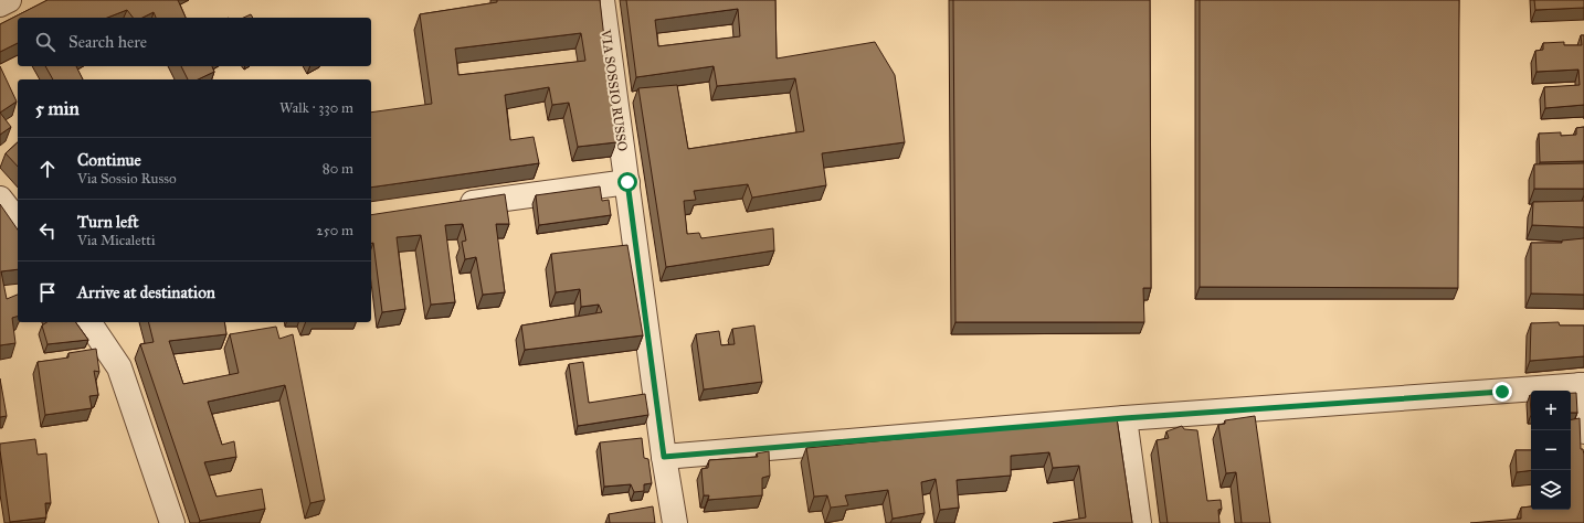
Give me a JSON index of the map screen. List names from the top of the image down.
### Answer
{
  "streets": {
    "street": ["VIA SOSSIO RUSSO"]
  },
  "page": {
    "search": "Search here",
    "heading": ["5 min", "Walk · 330 m"],
    "list": [
      ["Continue", "Via Sossio Russo", "80 m"],
      ["Turn left", "Via Micaletti", "250 m"],
      "Arrive at destination"
    ],
    "map_buttons": ["+", "−"]
  }
}
